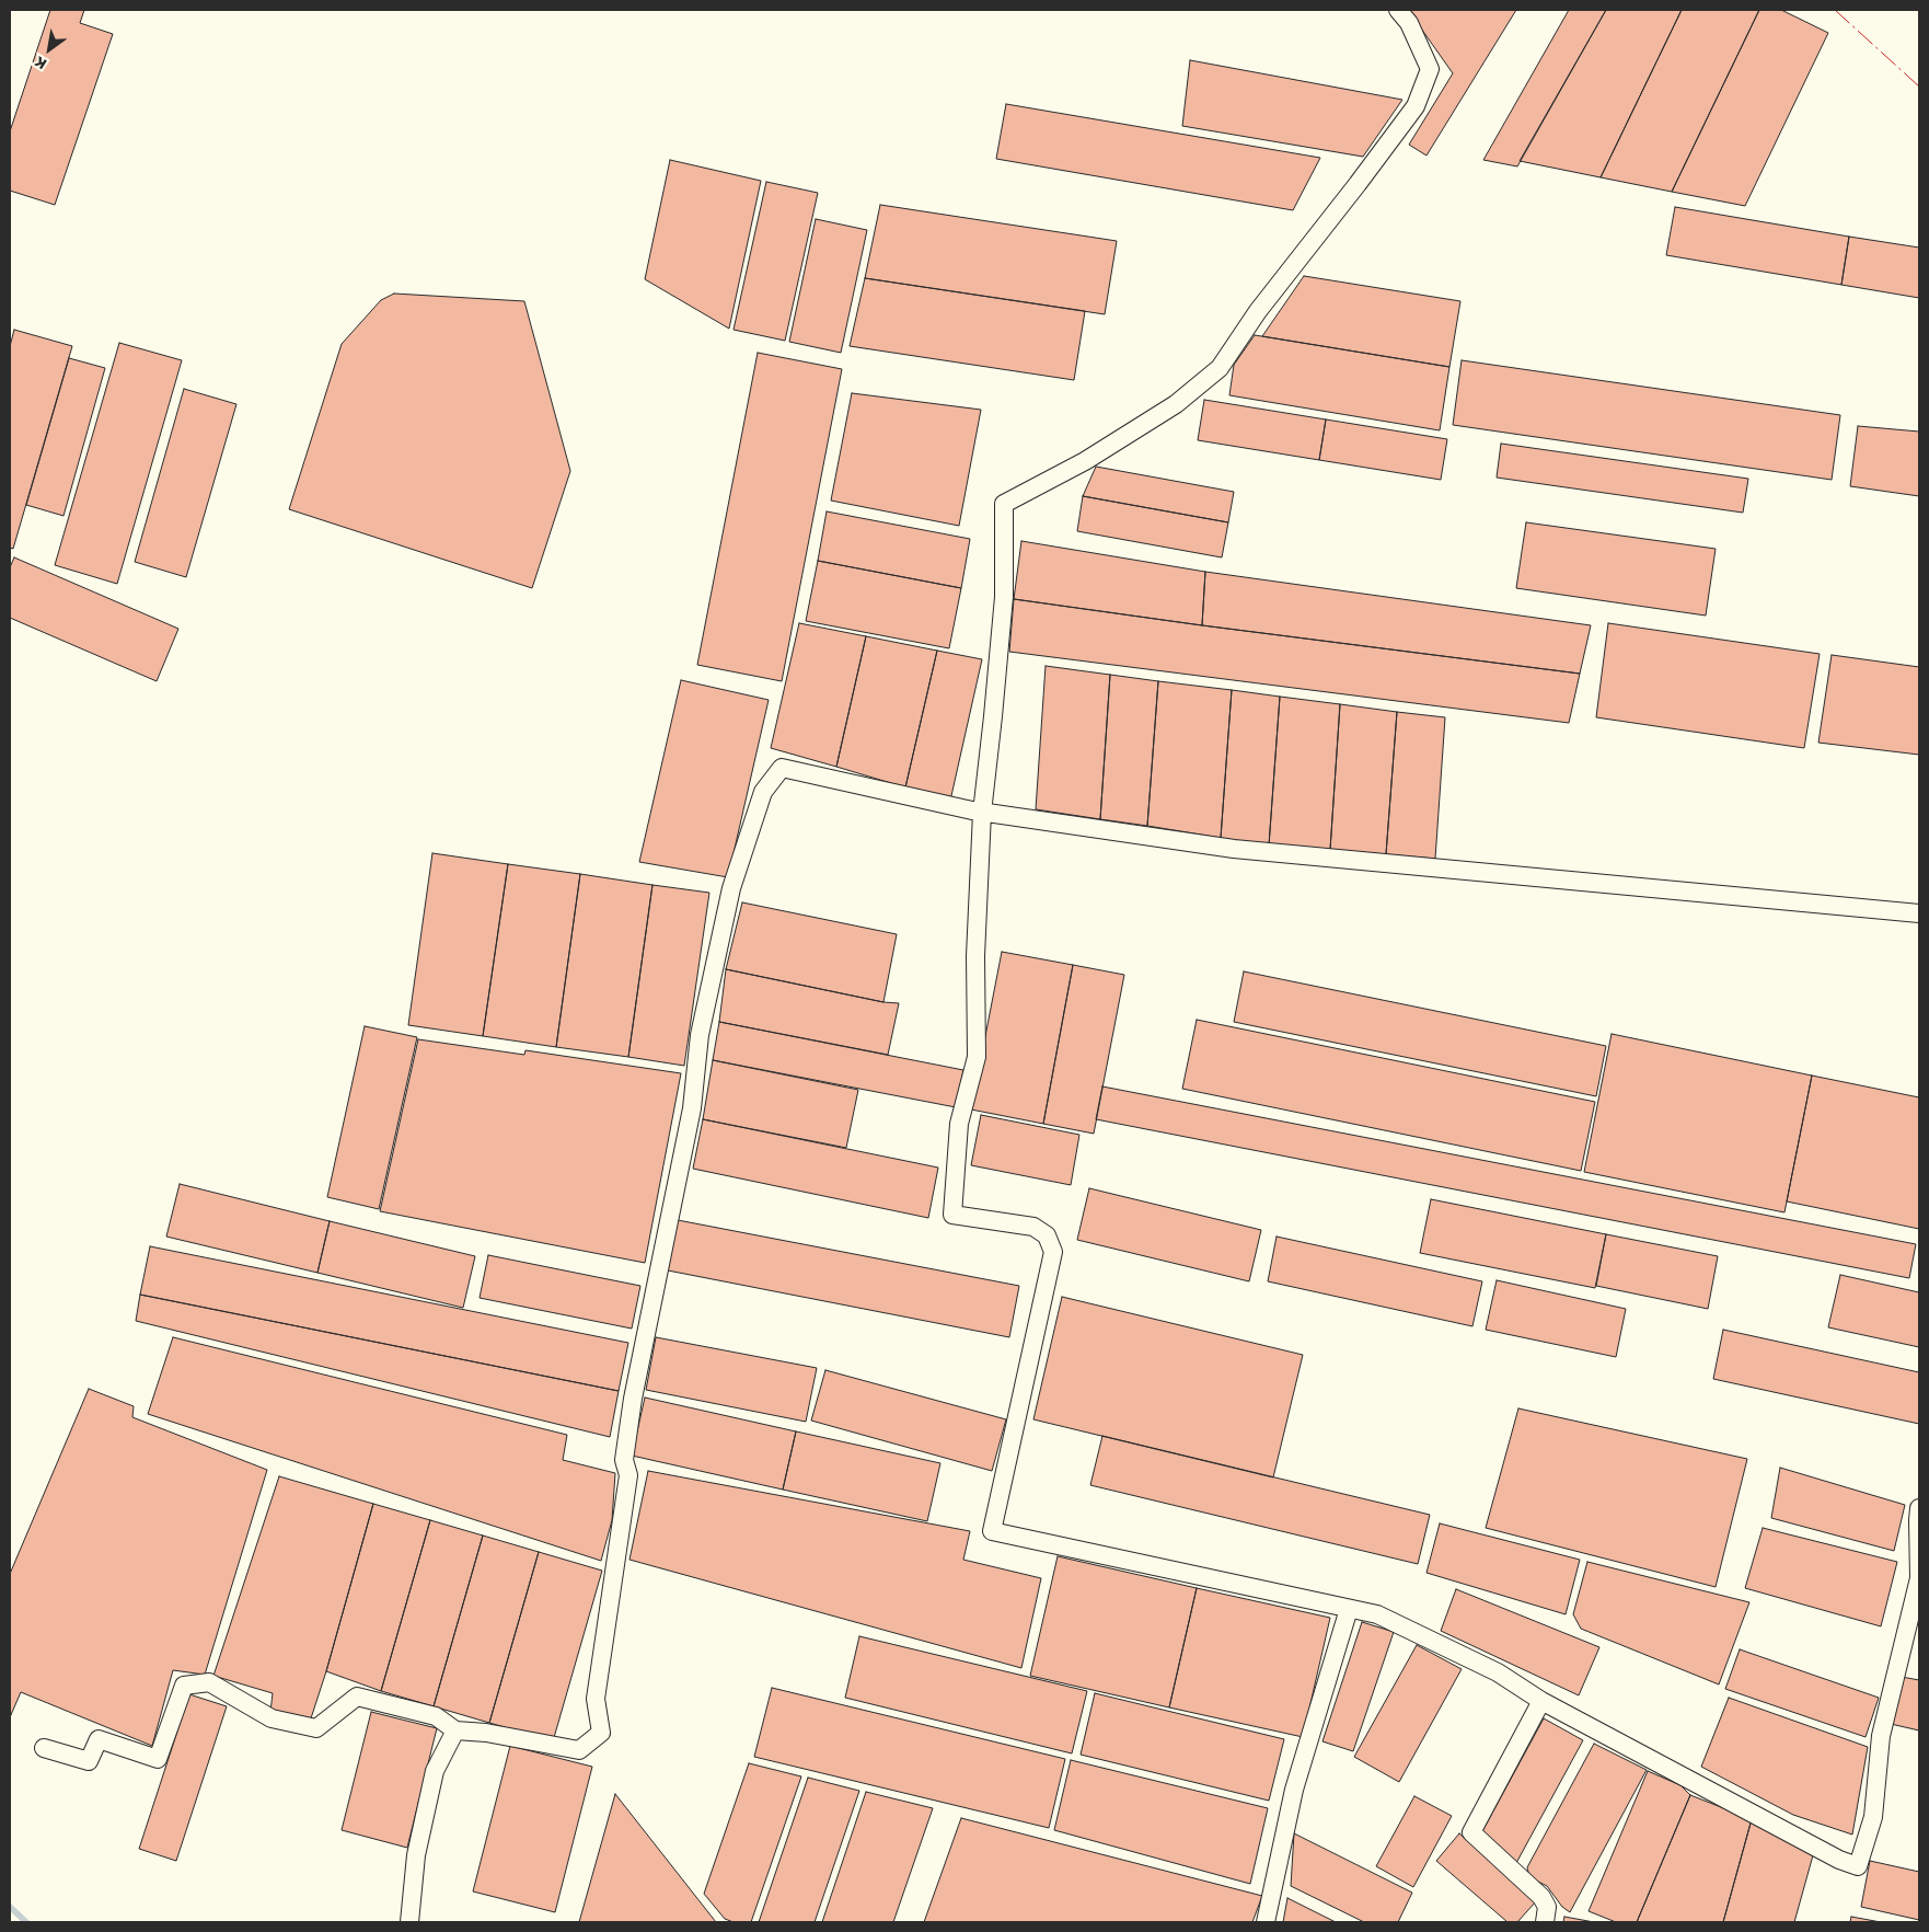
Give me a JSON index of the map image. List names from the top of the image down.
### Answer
{
  "north": "bottom left"
}
